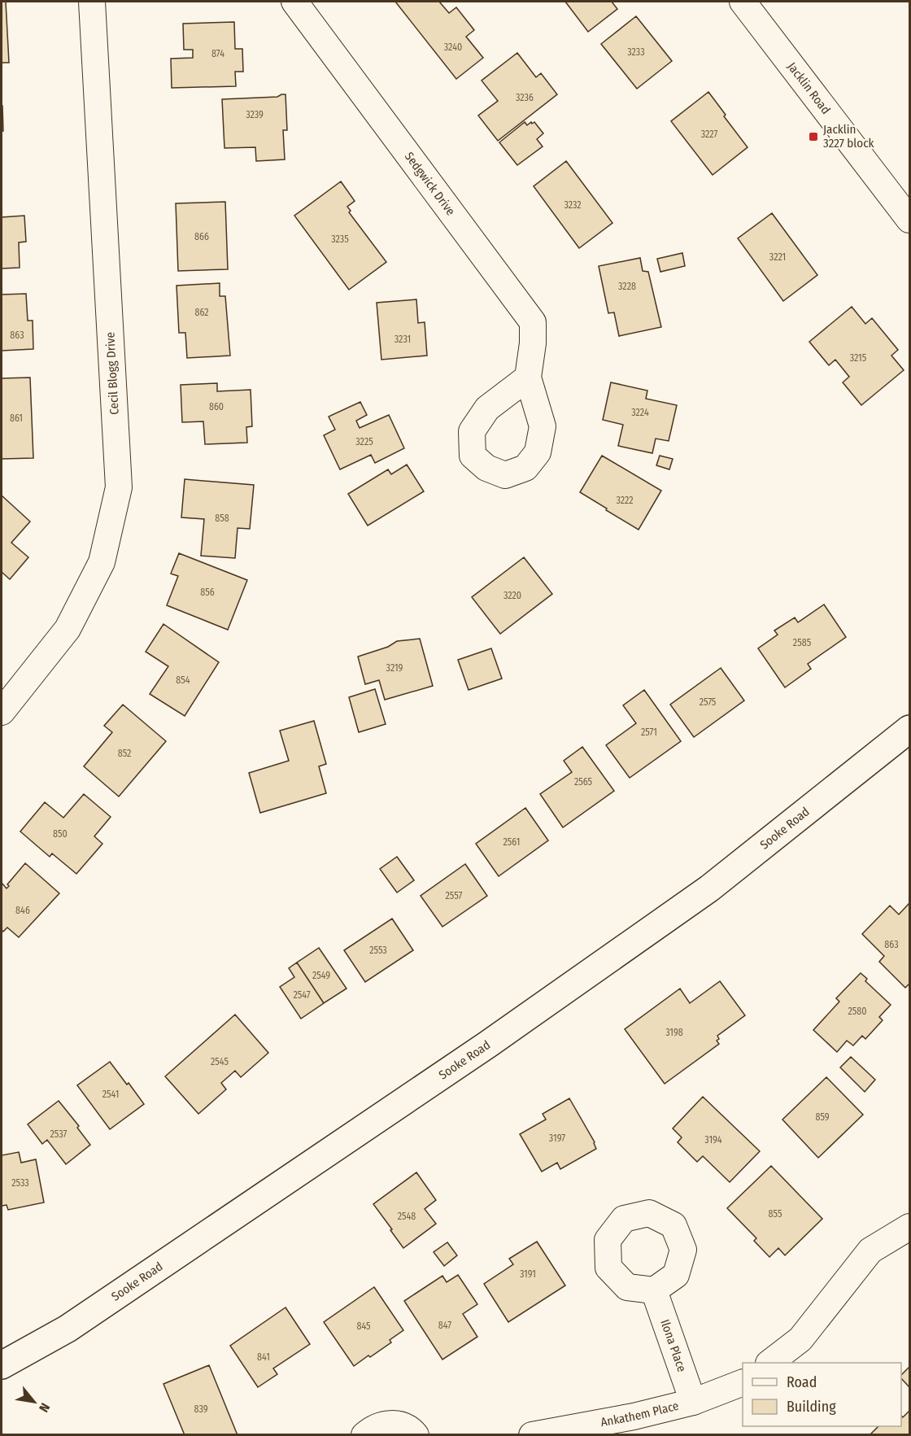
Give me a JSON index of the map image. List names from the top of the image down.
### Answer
{
  "streets": {
    "main road": ["Sooke Road"],
    "street": [
      "Jacklin Road",
      "Sedgwick Drive",
      "Cecil Blogg Drive",
      "Ilona Place",
      "Ankathem Place"
    ]
  },
  "crossings": [
    ["Ilona Place", "Ankathem Place"]
  ],
  "places": {
    "transit": ["Jacklin 3227 block"]
  },
  "house_numbers": [
    "3240",
    "3233",
    "874",
    "3236",
    "3239",
    "3227",
    "3232",
    "866",
    "3235",
    "3221",
    "3228",
    "862",
    "863",
    "3231",
    "3215",
    "860",
    "3224",
    "861",
    "3225",
    "3222",
    "858",
    "856",
    "3220",
    "2585",
    "3219",
    "854",
    "2575",
    "2571",
    "852",
    "2565",
    "850",
    "2561",
    "2557",
    "846",
    "863",
    "2553",
    "2549",
    "2547",
    "2580",
    "3198",
    "2545",
    "2541",
    "859",
    "2537",
    "3197",
    "3194",
    "2533",
    "855",
    "2548",
    "3191",
    "847",
    "845",
    "841",
    "839"
  ],
  "legend": ["Road", "Building"],
  "north": "bottom right"
}
